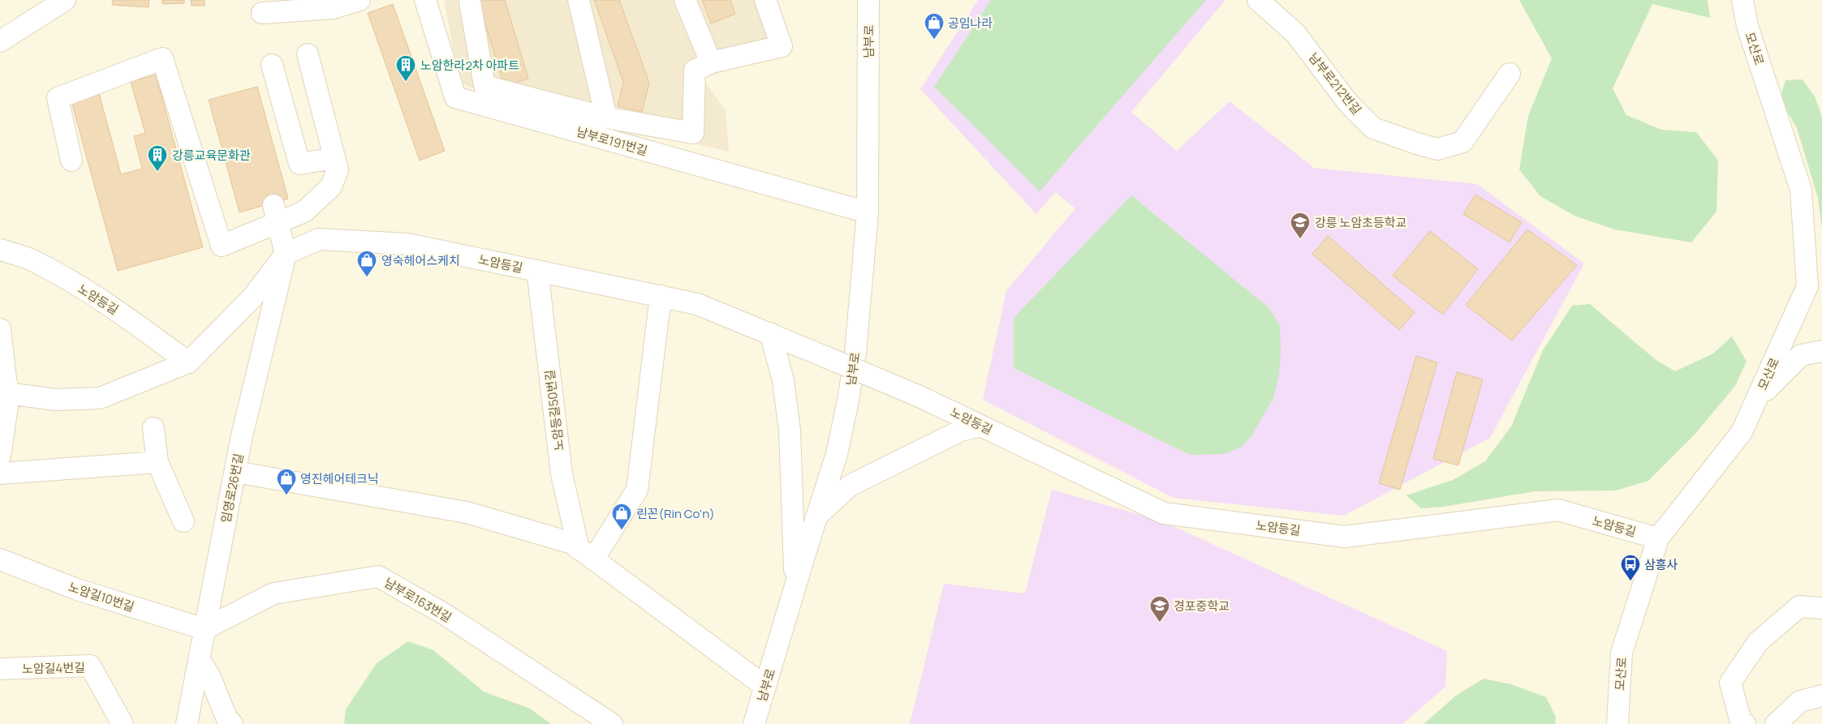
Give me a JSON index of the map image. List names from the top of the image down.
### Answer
{
  "streets": {
    "street": [
      "남부로",
      "모산로",
      "남부로212번길",
      "남부로191번길",
      "노암등길",
      "노암등길50번길",
      "임영로26번길",
      "노암길10번길",
      "남부로163번길",
      "노암길4번길"
    ]
  },
  "crossings": [
    ["남부로", "남부로191번길"],
    ["모산로", "노암등길"],
    ["노암등길", "노암등길50번길"],
    ["노암등길", "임영로26번길"],
    ["임영로26번길", "노암길10번길"],
    ["임영로26번길", "남부로163번길"],
    ["노암길10번길", "남부로163번길"]
  ],
  "places": {
    "shop": [
      "공임나라",
      "영숙헤어스케치",
      "영진헤어테크닉",
      "린꼰(Rin Co'n)"
    ],
    "building": ["노암한라2차 아파트", "강릉교육문화관"],
    "school or university": ["강릉 노암초등학교", "경포중학교"],
    "bus stop": ["삼흥사"]
  }
}
